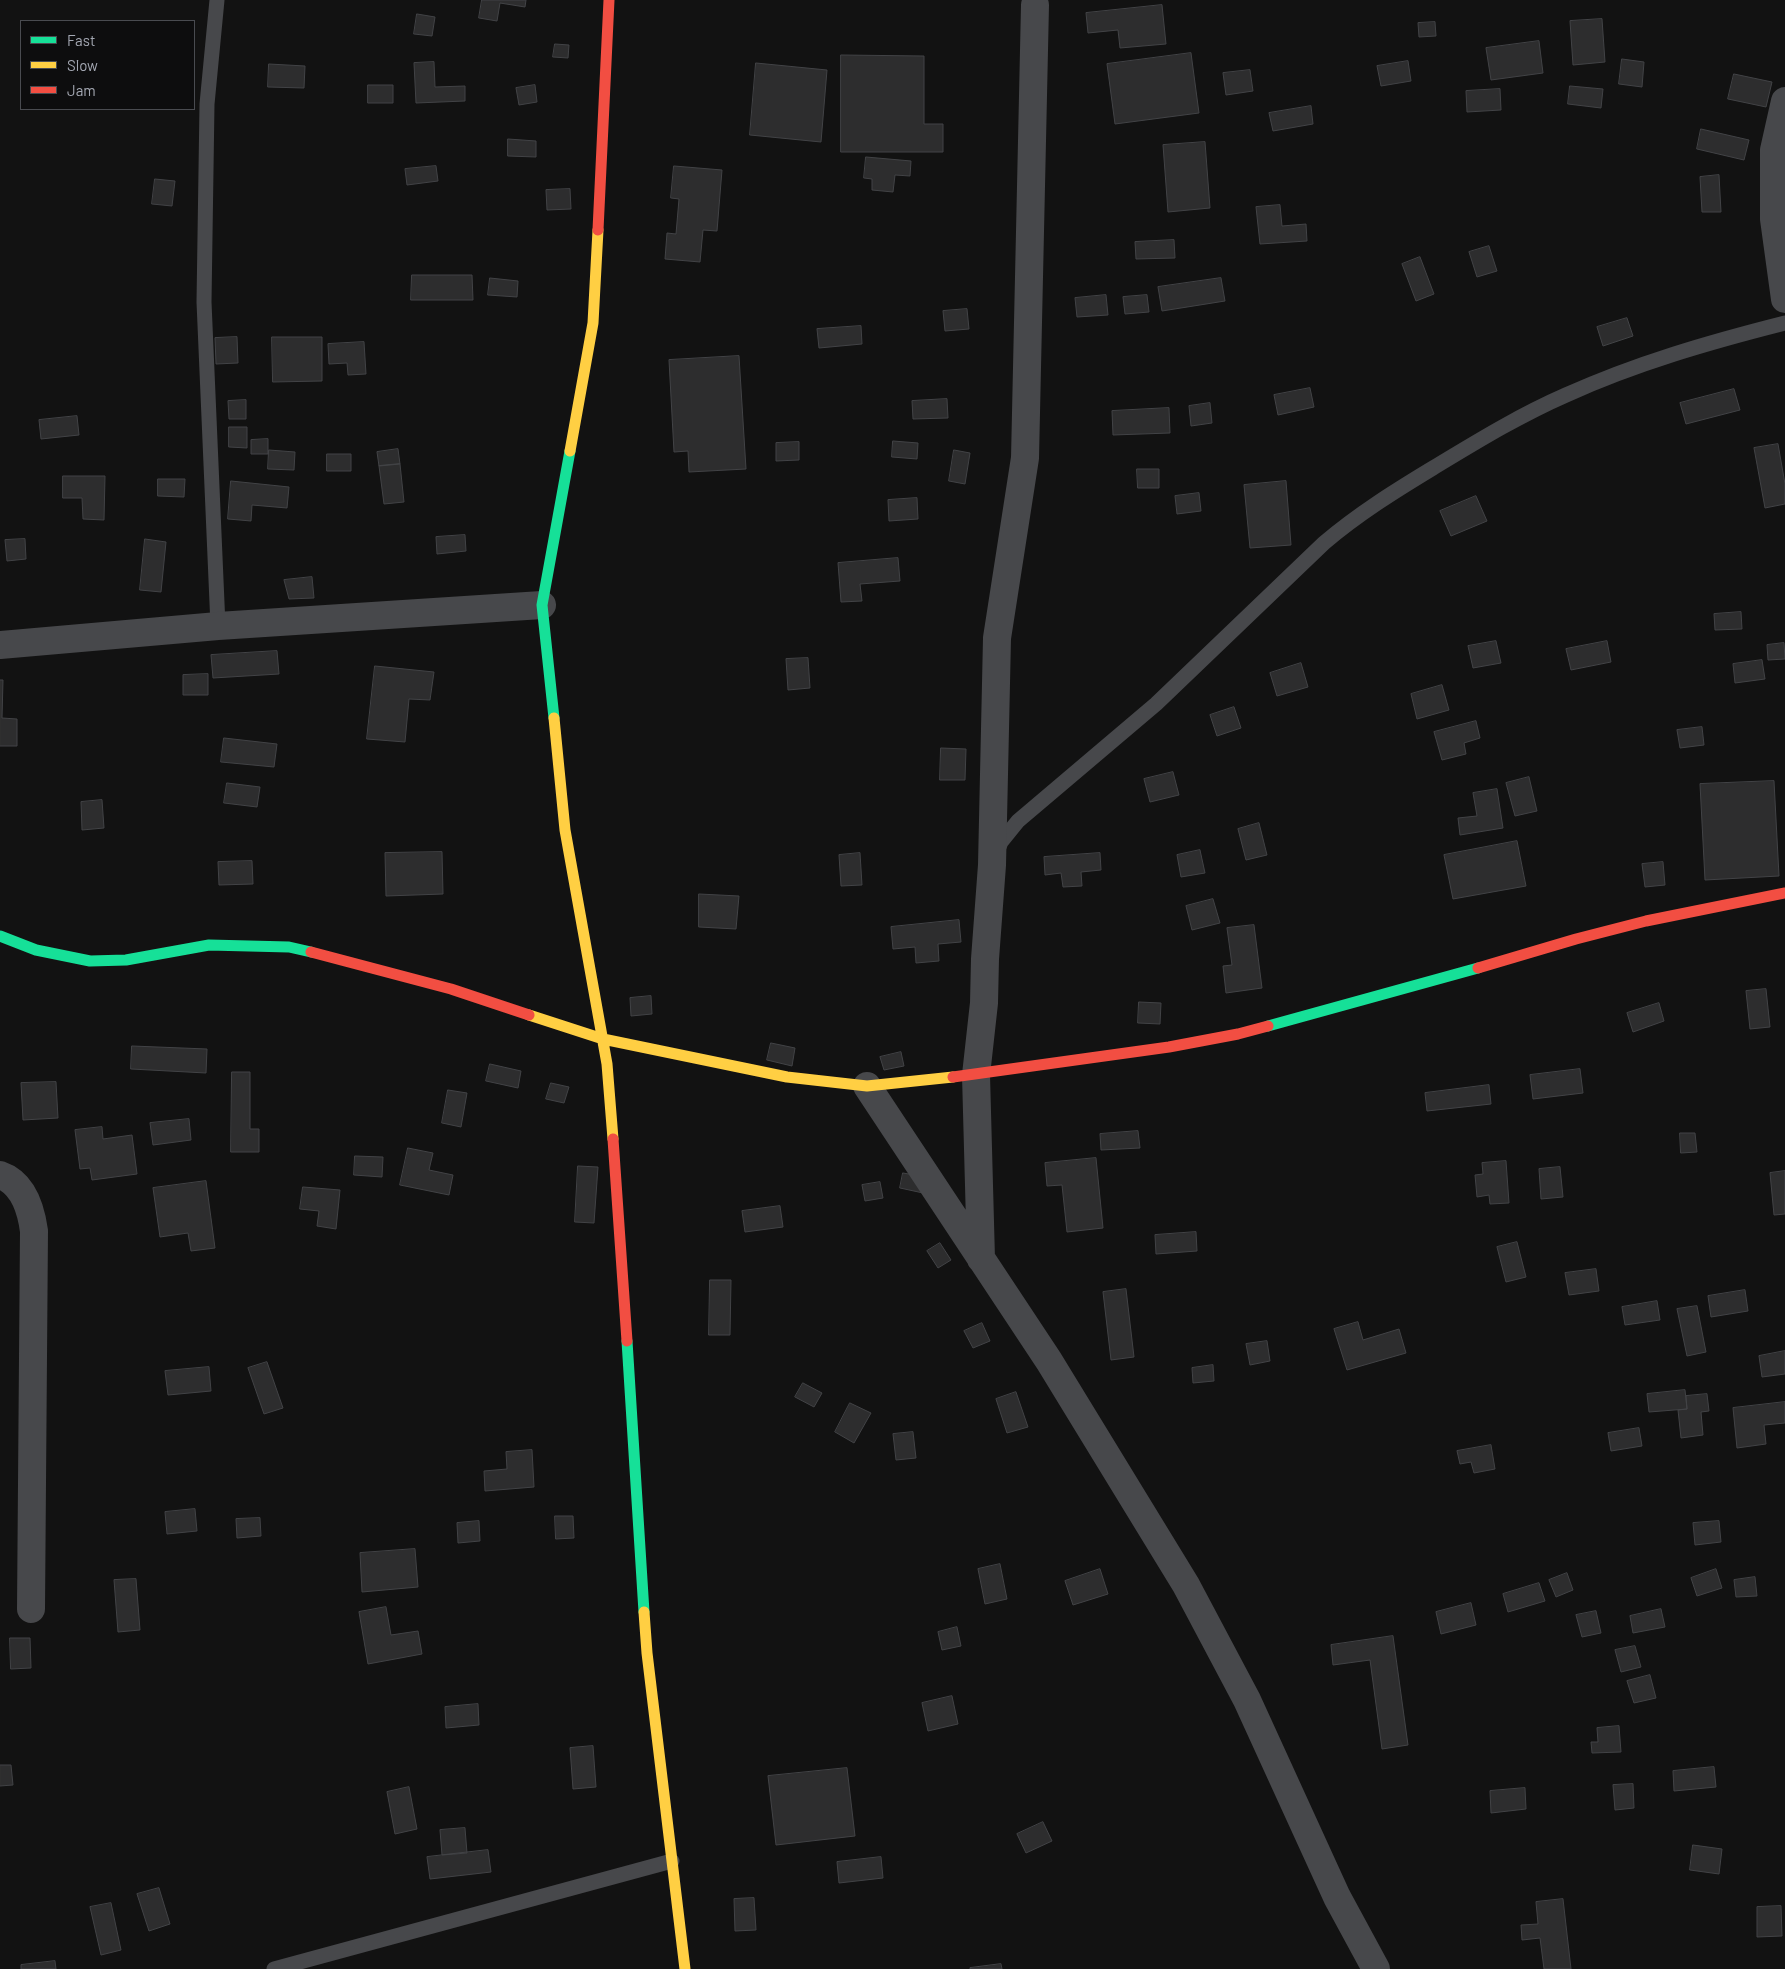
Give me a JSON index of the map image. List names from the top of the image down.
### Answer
{
  "legend": ["Fast", "Slow", "Jam"]
}
